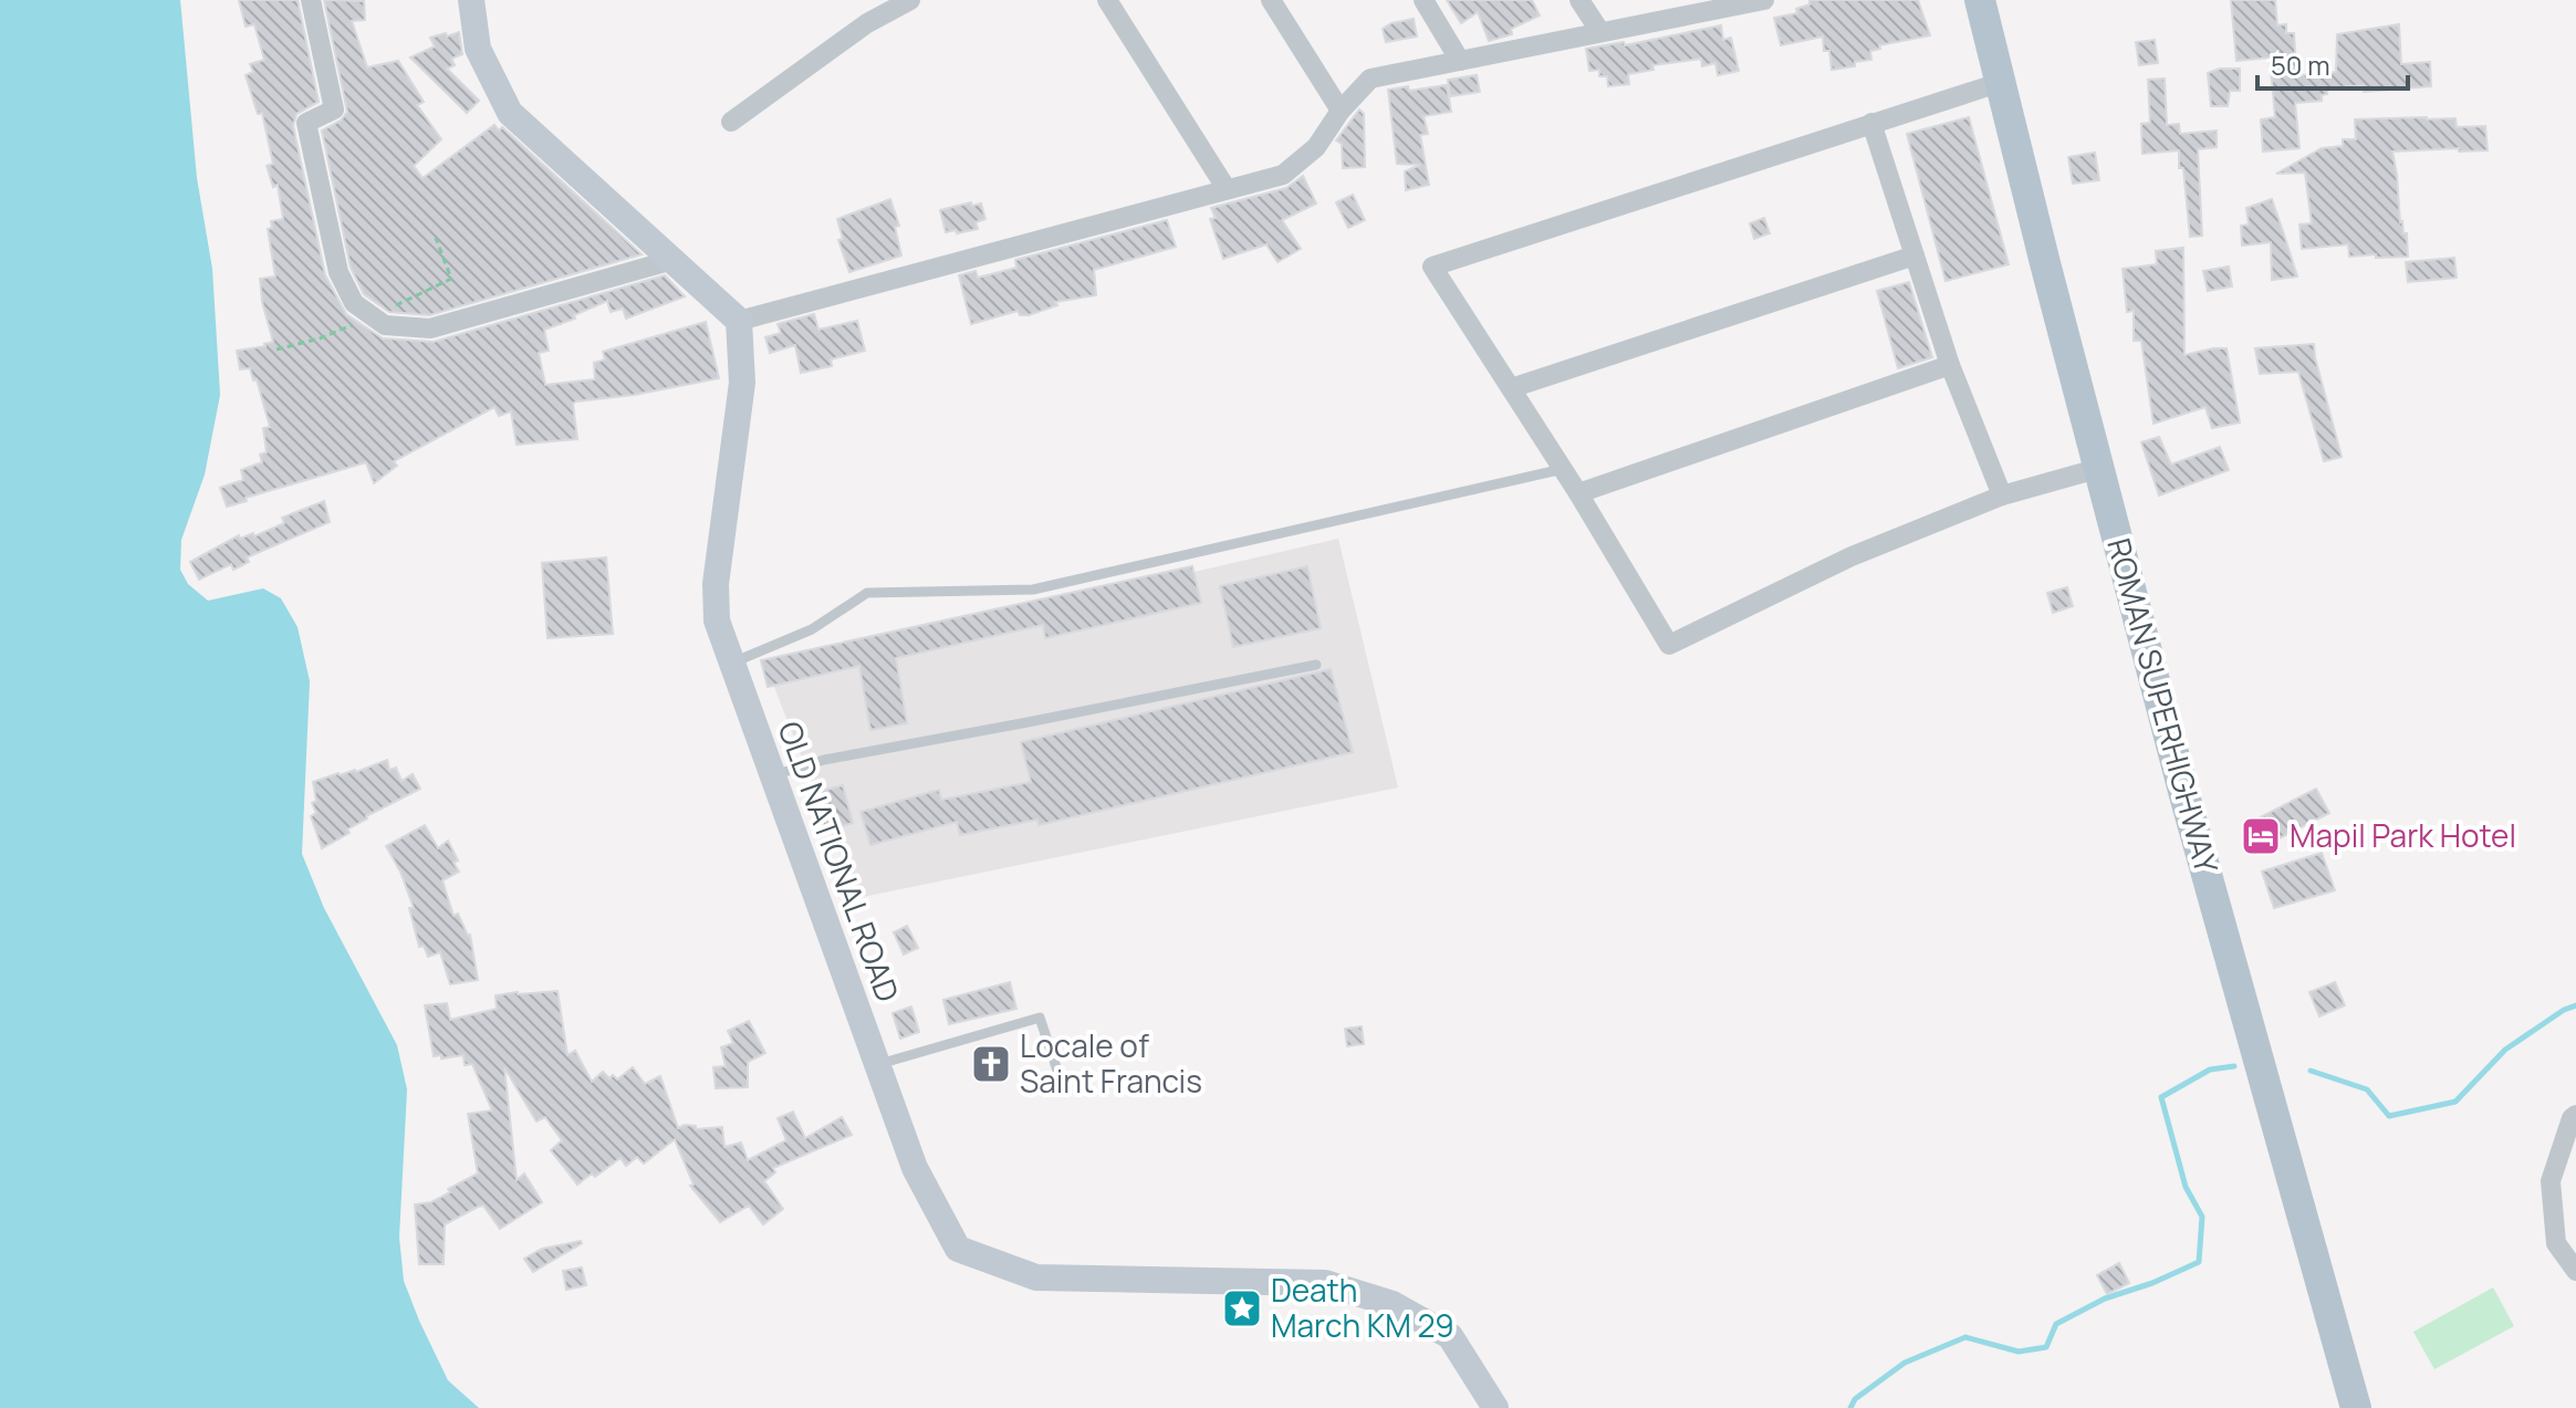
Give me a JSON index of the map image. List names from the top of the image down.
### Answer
{
  "streets": {
    "main road": ["ROMAN SUPERHIGHWAY", "OLD NATIONAL ROAD"]
  },
  "places": {
    "hotel": ["Mapil Park Hotel"],
    "church": ["Locale of Saint Francis"],
    "place": ["Death March KM 29"]
  },
  "scale_bar": "50 m"
}
